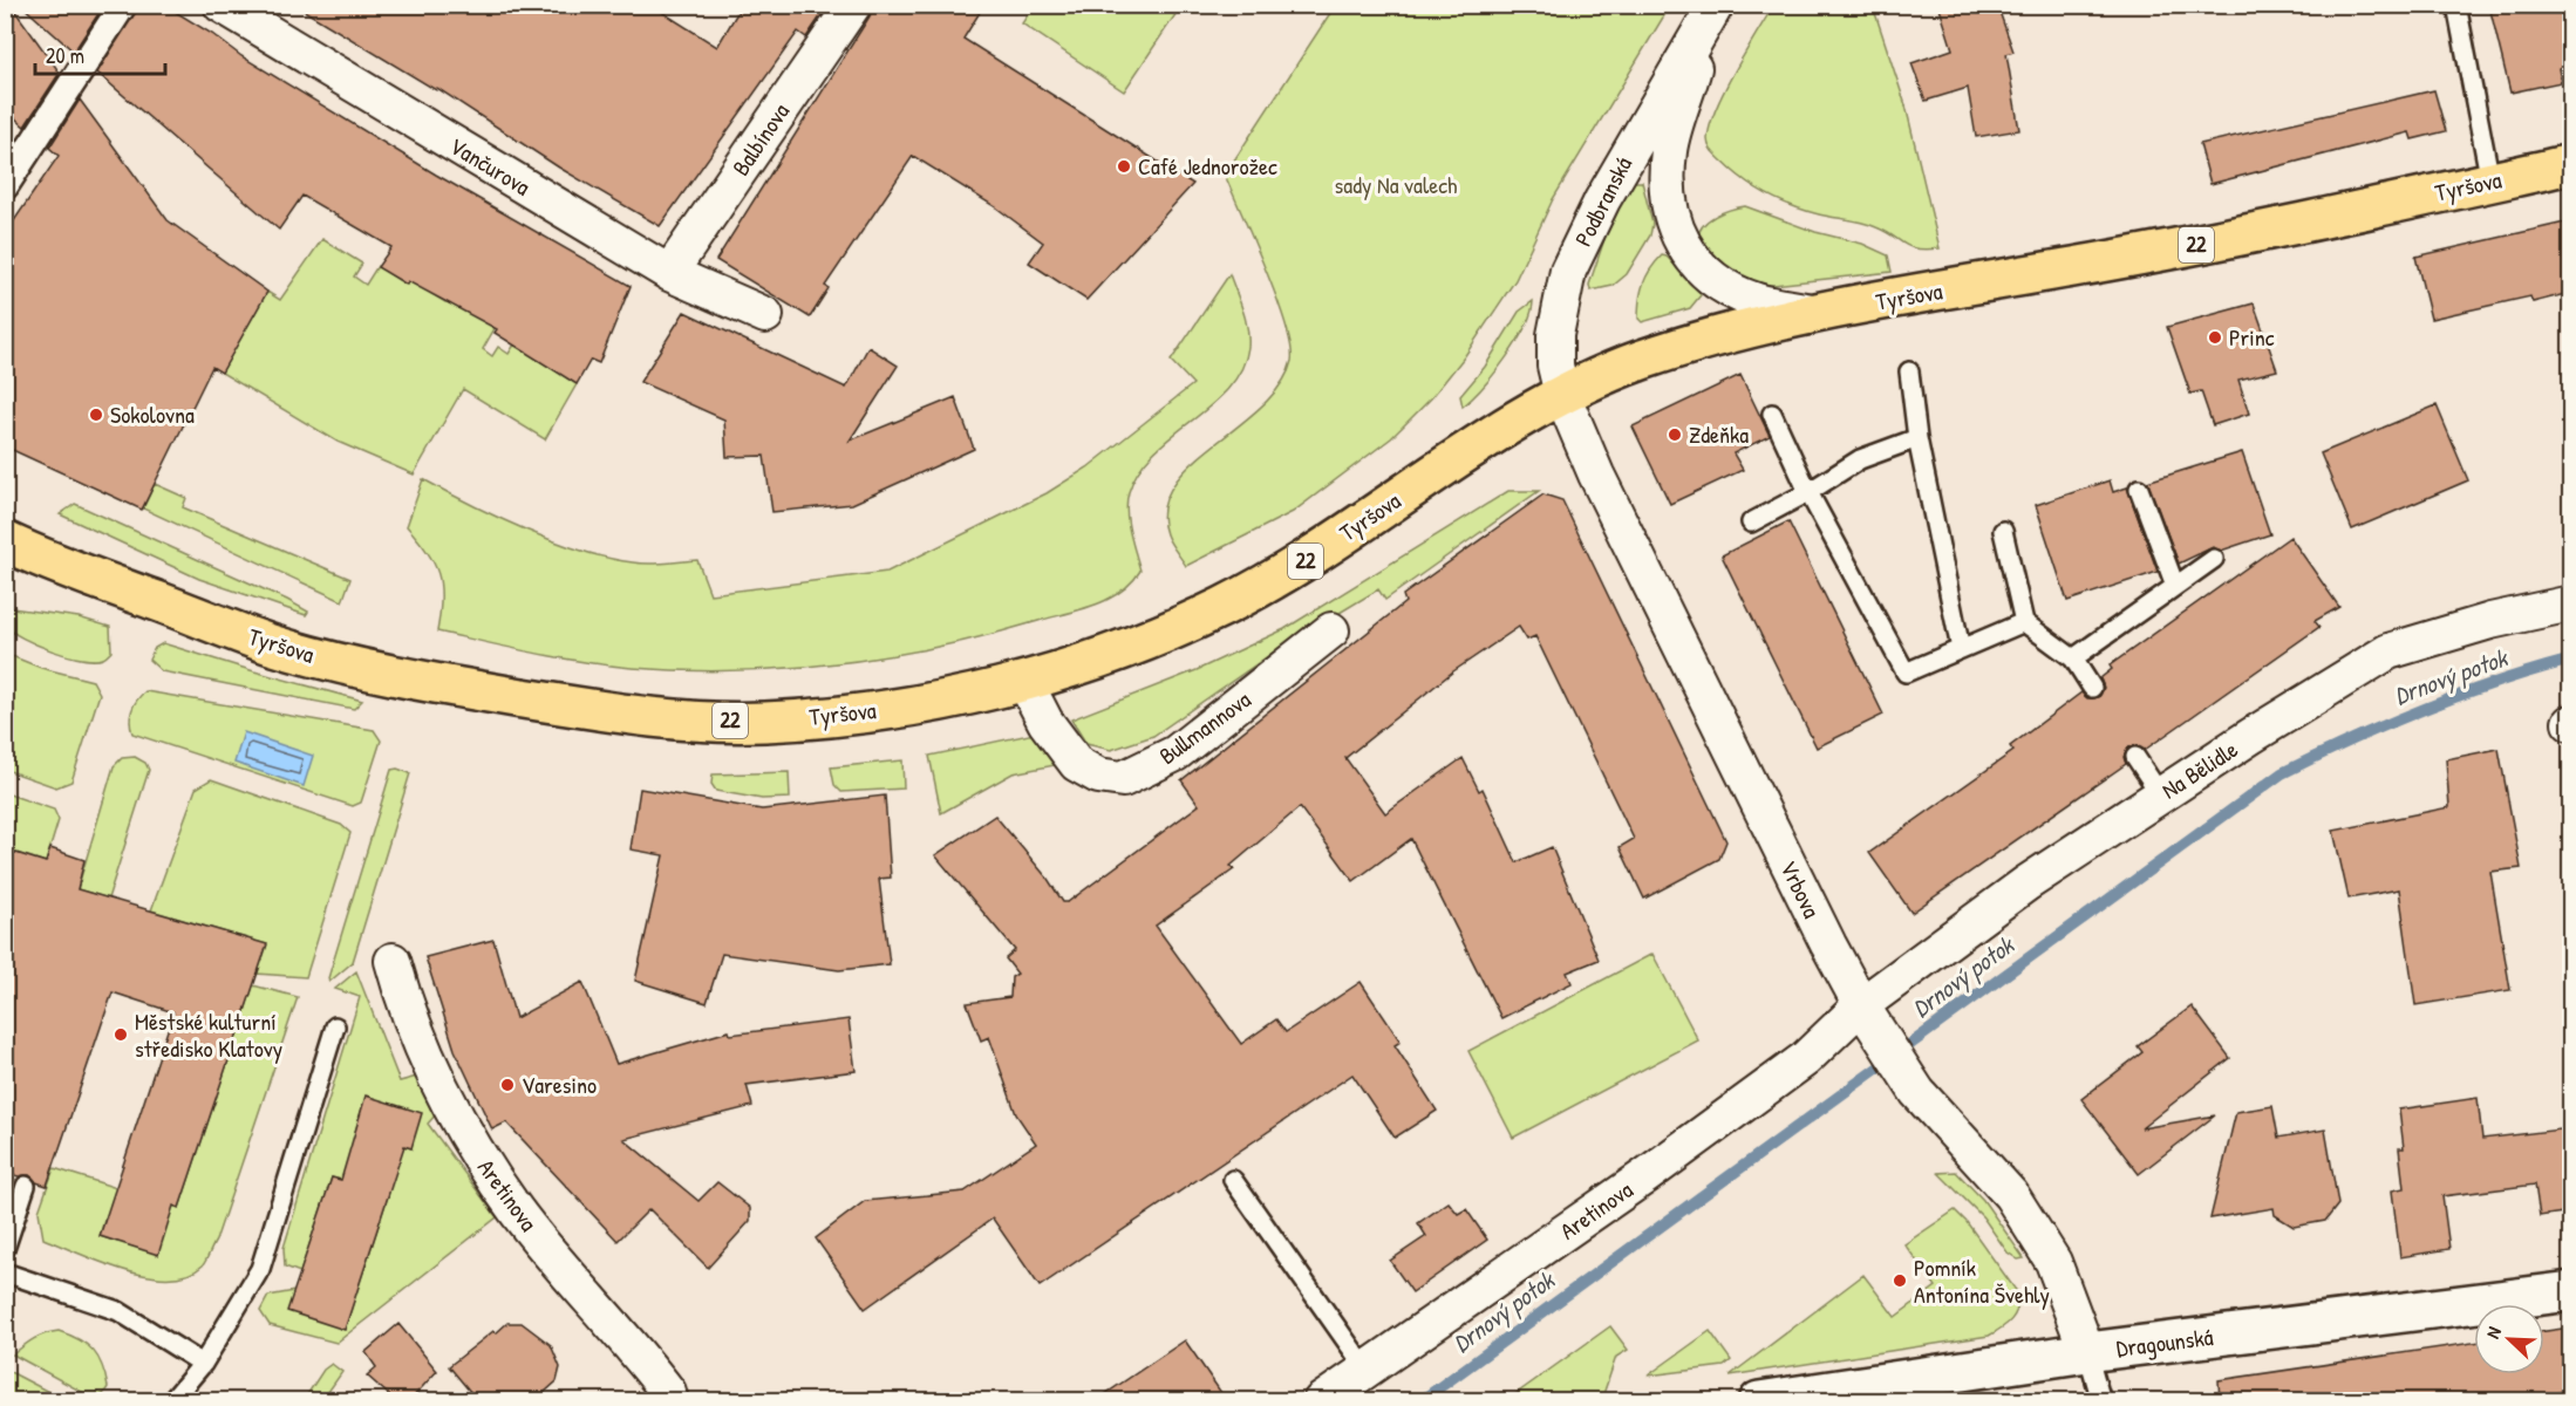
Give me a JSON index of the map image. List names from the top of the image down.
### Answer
{
  "streets": {
    "main road": ["Tyršova", "22"],
    "street": [
      "Balbínova",
      "Vančurova",
      "Podbranská",
      "Bullmannova",
      "Na Bělidle",
      "Vrbova",
      "Aretinova",
      "Dragounská"
    ]
  },
  "crossings": [
    ["Balbínova", "Vančurova"],
    ["Tyršova", "Podbranská"],
    ["Tyršova", "Bullmannova"],
    ["Tyršova", "Vrbova"],
    ["Podbranská", "Vrbova"],
    ["Na Bělidle", "Vrbova"],
    ["Na Bělidle", "Aretinova"],
    ["Vrbova", "Aretinova"],
    ["Vrbova", "Dragounská"]
  ],
  "water": ["Drnový potok"],
  "parks": ["sady Na valech"],
  "places": [
    "Café Jednorožec",
    "Princ",
    "Sokolovna",
    "Zdeňka",
    "Městské kulturní středisko Klatovy",
    "Varesino",
    "Pomník Antonína Švehly"
  ],
  "scale_bar": "20 m",
  "north": "top left"
}
